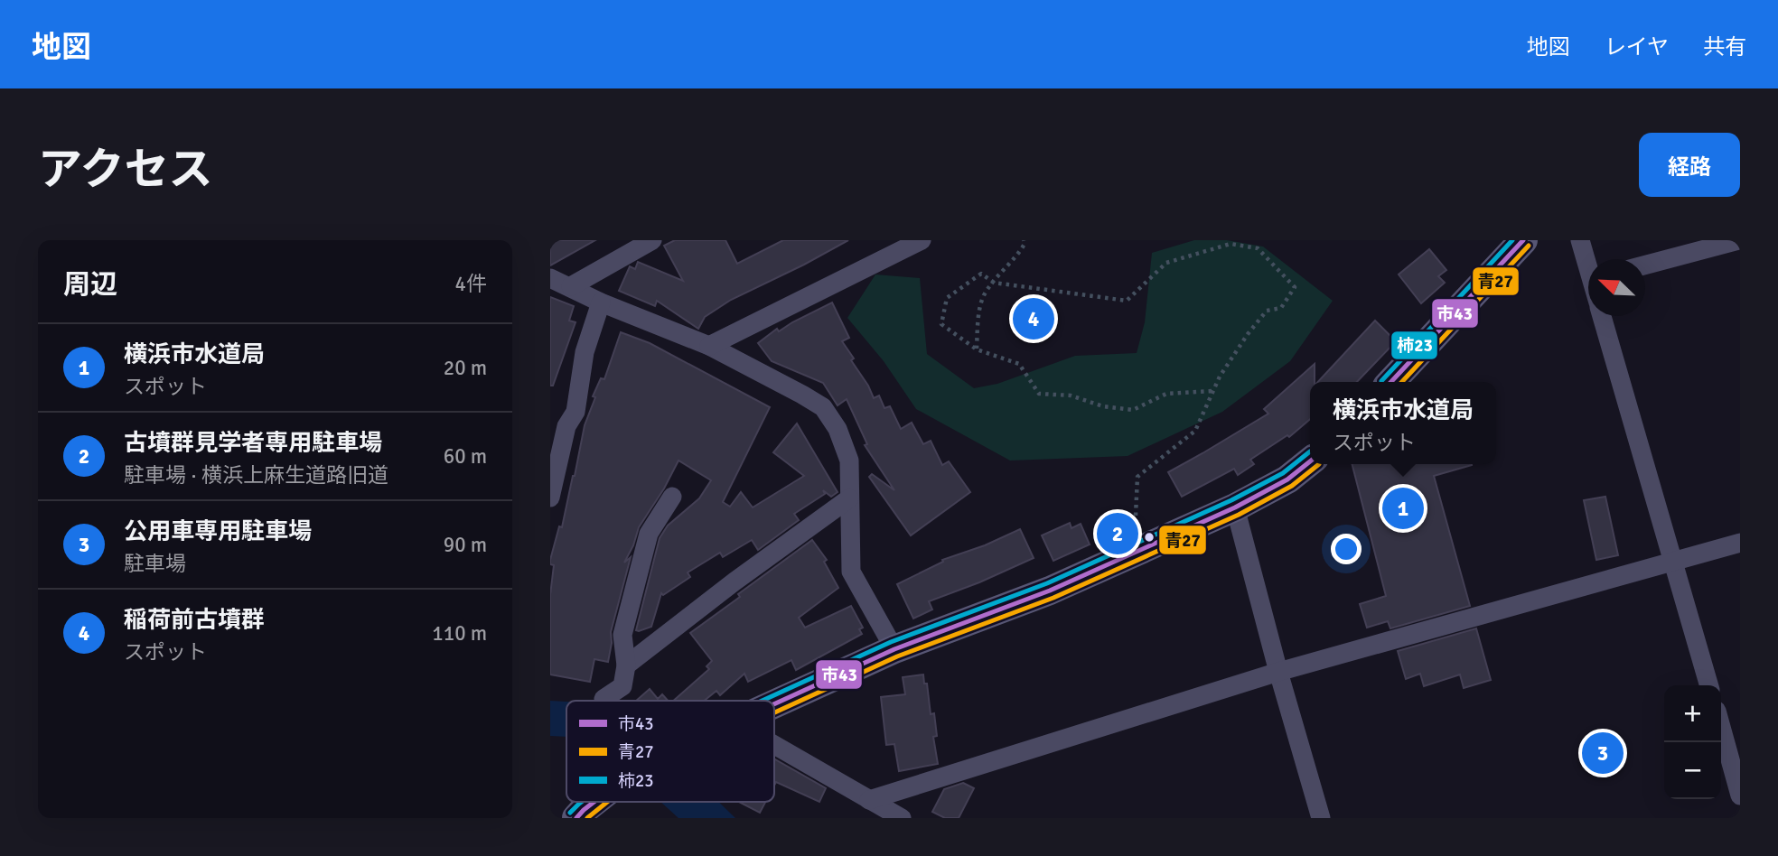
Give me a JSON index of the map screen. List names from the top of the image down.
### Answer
{
  "lines": ["transit line 市43", "transit line 柿23", "transit line 青27"],
  "legend": ["市43", "青27", "柿23"],
  "north": "top left",
  "page": {
    "header": "地図",
    "nav": ["地図", "レイヤ", "共有"],
    "title": "アクセス",
    "buttons": "経路",
    "heading": ["周辺", "4件"],
    "pins": [
      "4",
      "1",
      "2",
      "3"
    ],
    "list": [
      {
        "mark": "1",
        "name": "横浜市水道局",
        "note": "スポット",
        "value": "20 m"
      },
      {
        "mark": "2",
        "name": "古墳群見学者専用駐車場",
        "note": "駐車場 · 横浜上麻生道路旧道",
        "value": "60 m"
      },
      {
        "mark": "3",
        "name": "公用車専用駐車場",
        "note": "駐車場",
        "value": "90 m"
      },
      {
        "mark": "4",
        "name": "稲荷前古墳群",
        "note": "スポット",
        "value": "110 m"
      }
    ],
    "popup": ["横浜市水道局", "スポット"],
    "map_buttons": ["+", "−"]
  }
}
